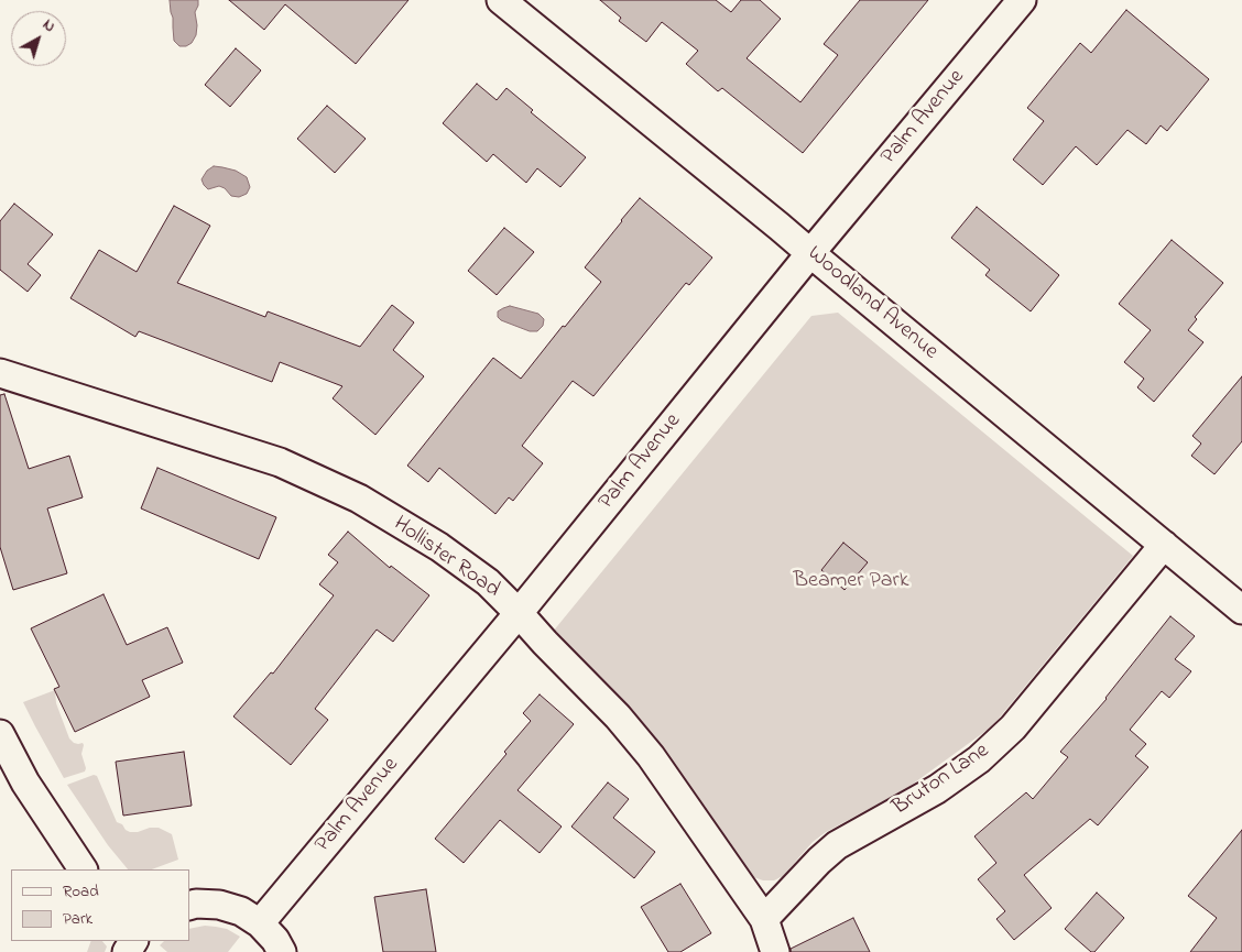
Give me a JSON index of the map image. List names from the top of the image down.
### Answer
{
  "streets": {
    "street": [
      "Palm Avenue",
      "Woodland Avenue",
      "Hollister Road",
      "Bruton Lane"
    ]
  },
  "crossings": [
    ["Palm Avenue", "Woodland Avenue"],
    ["Palm Avenue", "Hollister Road"],
    ["Woodland Avenue", "Bruton Lane"],
    ["Hollister Road", "Bruton Lane"]
  ],
  "parks": ["Beamer Park"],
  "legend": ["Road", "Park"],
  "north": "top right"
}
